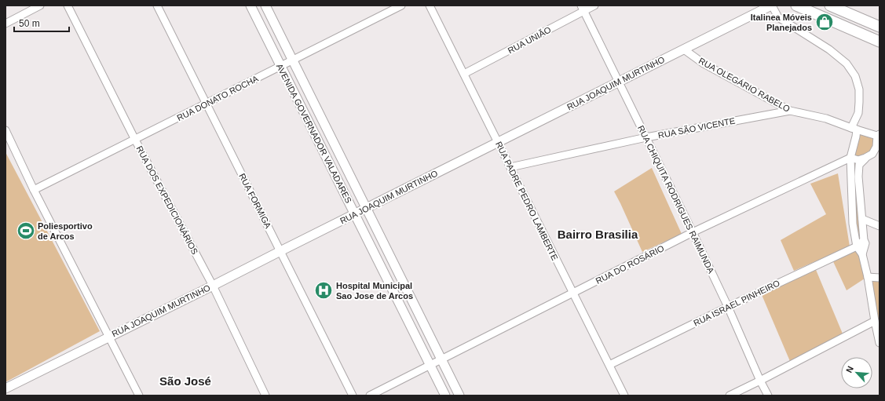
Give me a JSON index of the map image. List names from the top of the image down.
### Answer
{
  "streets": {
    "street": [
      "RUA UNIÃO",
      "RUA JOAQUIM MURTINHO",
      "RUA OLEGÁRIO RABELO",
      "RUA DONATO ROCHA",
      "RUA SÃO VICENTE",
      "AVENIDA GOVERNADOR VALADARES",
      "RUA CHIQUITA RODRIGUES RAIMUNDA",
      "RUA DOS EXPEDICIONÁRIOS",
      "RUA FORMIGA",
      "RUA PADRE PEDRO LAMBERTE",
      "RUA DO ROSÁRIO",
      "RUA ISRAEL PINHEIRO"
    ]
  },
  "crossings": [
    ["RUA UNIÃO", "RUA CHIQUITA RODRIGUES RAIMUNDA"],
    ["RUA UNIÃO", "RUA PADRE PEDRO LAMBERTE"],
    ["RUA JOAQUIM MURTINHO", "RUA OLEGÁRIO RABELO"],
    ["RUA JOAQUIM MURTINHO", "AVENIDA GOVERNADOR VALADARES"],
    ["RUA JOAQUIM MURTINHO", "RUA CHIQUITA RODRIGUES RAIMUNDA"],
    ["RUA JOAQUIM MURTINHO", "RUA DOS EXPEDICIONÁRIOS"],
    ["RUA JOAQUIM MURTINHO", "RUA FORMIGA"],
    ["RUA JOAQUIM MURTINHO", "RUA PADRE PEDRO LAMBERTE"],
    ["RUA OLEGÁRIO RABELO", "RUA SÃO VICENTE"],
    ["RUA DONATO ROCHA", "AVENIDA GOVERNADOR VALADARES"],
    ["RUA DONATO ROCHA", "RUA DOS EXPEDICIONÁRIOS"],
    ["RUA DONATO ROCHA", "RUA FORMIGA"],
    ["RUA SÃO VICENTE", "RUA CHIQUITA RODRIGUES RAIMUNDA"],
    ["RUA SÃO VICENTE", "RUA PADRE PEDRO LAMBERTE"],
    ["AVENIDA GOVERNADOR VALADARES", "RUA DO ROSÁRIO"],
    ["RUA CHIQUITA RODRIGUES RAIMUNDA", "RUA DO ROSÁRIO"],
    ["RUA CHIQUITA RODRIGUES RAIMUNDA", "RUA ISRAEL PINHEIRO"],
    ["RUA PADRE PEDRO LAMBERTE", "RUA DO ROSÁRIO"],
    ["RUA PADRE PEDRO LAMBERTE", "RUA ISRAEL PINHEIRO"]
  ],
  "districts": ["Bairro Brasilia", "São José"],
  "places": {
    "shop": ["Italinea Móveis Planejados"],
    "sports": ["Poliesportivo de Arcos"],
    "hospital": ["Hospital Municipal Sao Jose de Arcos"]
  },
  "scale_bar": "50 m",
  "north": "top left"
}
